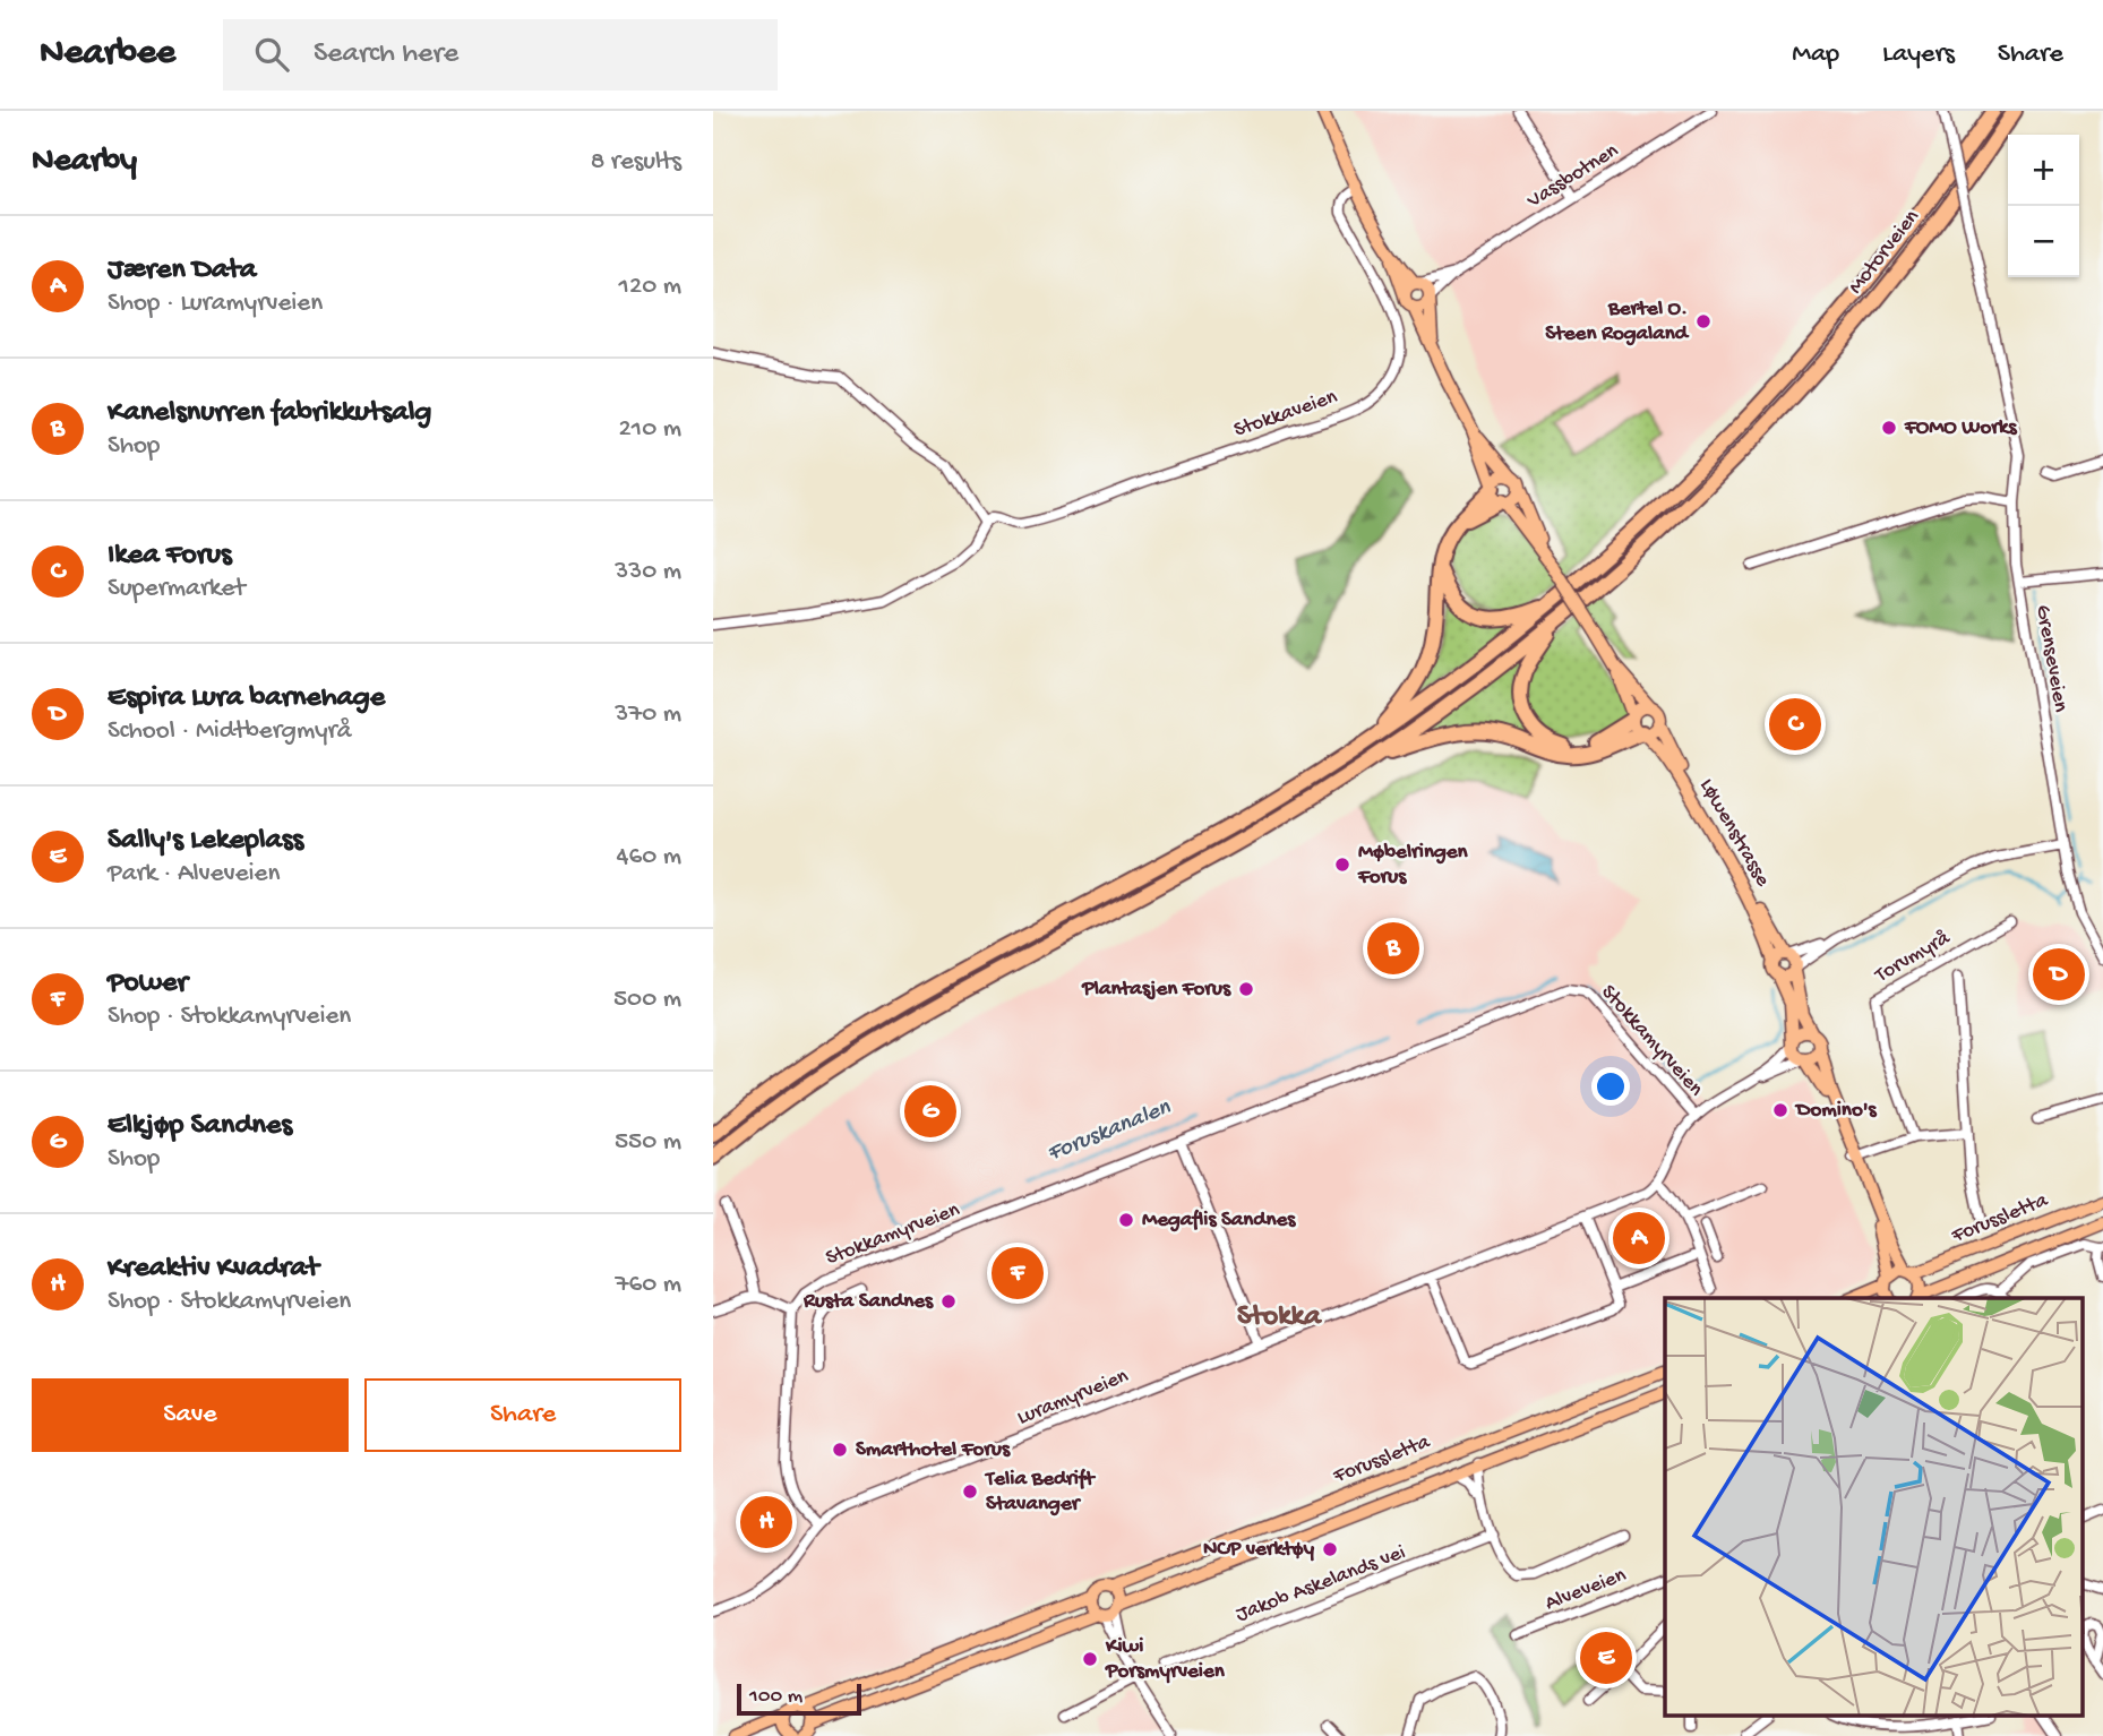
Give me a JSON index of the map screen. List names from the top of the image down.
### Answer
{
  "streets": {
    "highway": ["Motorveien"],
    "main road": ["Løwenstrasse", "Forussletta"],
    "street": [
      "Vassbotnen",
      "Stokkaveien",
      "Grenseveien",
      "Torvmyrå",
      "Stokkamyrveien",
      "Luramyrveien",
      "Jakob Askelands vei",
      "Alveveien"
    ]
  },
  "districts": ["Stokka"],
  "water": ["Foruskanalen"],
  "places": [
    "Bertel O. Steen Rogaland",
    "FOMO Works",
    "Møbelringen Forus",
    "Plantasjen Forus",
    "Domino's",
    "Megaflis Sandnes",
    "Rusta Sandnes",
    "Smarthotel Forus",
    "Telia Bedrift Stavanger",
    "NCP verktøy",
    "Kiwi Porsmyrveien"
  ],
  "scale_bar": "100 m",
  "page": {
    "header": "Nearbee",
    "search": "Search here",
    "nav": ["Map", "Layers", "Share"],
    "heading": ["Nearby", "8 results"],
    "map_buttons": ["+", "−"],
    "list": [
      {
        "mark": "A",
        "name": "Jæren Data",
        "note": "Shop · Luramyrveien",
        "value": "120 m"
      },
      {
        "mark": "B",
        "name": "Kanelsnurren fabrikkutsalg",
        "note": "Shop",
        "value": "210 m"
      },
      {
        "mark": "C",
        "name": "Ikea Forus",
        "note": "Supermarket",
        "value": "330 m"
      },
      {
        "mark": "D",
        "name": "Espira Lura barnehage",
        "note": "School · Midtbergmyrå",
        "value": "370 m"
      },
      {
        "mark": "E",
        "name": "Sally's Lekeplass",
        "note": "Park · Alveveien",
        "value": "460 m"
      },
      {
        "mark": "F",
        "name": "Power",
        "note": "Shop · Stokkamyrveien",
        "value": "500 m"
      },
      {
        "mark": "G",
        "name": "Elkjøp Sandnes",
        "note": "Shop",
        "value": "550 m"
      },
      {
        "mark": "H",
        "name": "Kreaktiv Kvadrat",
        "note": "Shop · Stokkamyrveien",
        "value": "760 m"
      }
    ],
    "pins": [
      "C",
      "B",
      "D",
      "G",
      "A",
      "F",
      "H",
      "E"
    ],
    "buttons": ["Save", "Share"],
    "scale": "100 m"
  }
}
